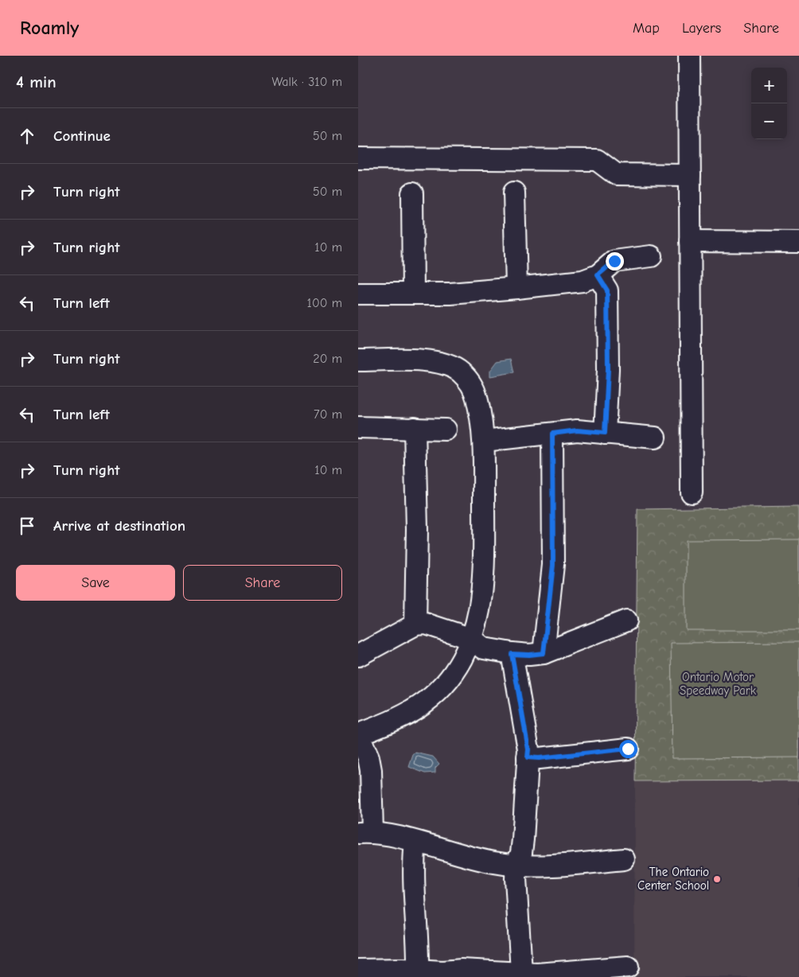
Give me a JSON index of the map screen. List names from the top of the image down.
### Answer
{
  "parks": ["Ontario Motor Speedway Park"],
  "places": ["The Ontario Center School"],
  "page": {
    "header": "Roamly",
    "nav": ["Map", "Layers", "Share"],
    "heading": ["4 min", "Walk · 310 m"],
    "map_buttons": ["+", "−"],
    "list": [
      ["Continue", "50 m"],
      ["Turn right", "50 m"],
      ["Turn right", "10 m"],
      ["Turn left", "100 m"],
      ["Turn right", "20 m"],
      ["Turn left", "70 m"],
      ["Turn right", "10 m"],
      "Arrive at destination"
    ],
    "buttons": ["Save", "Share"]
  }
}
